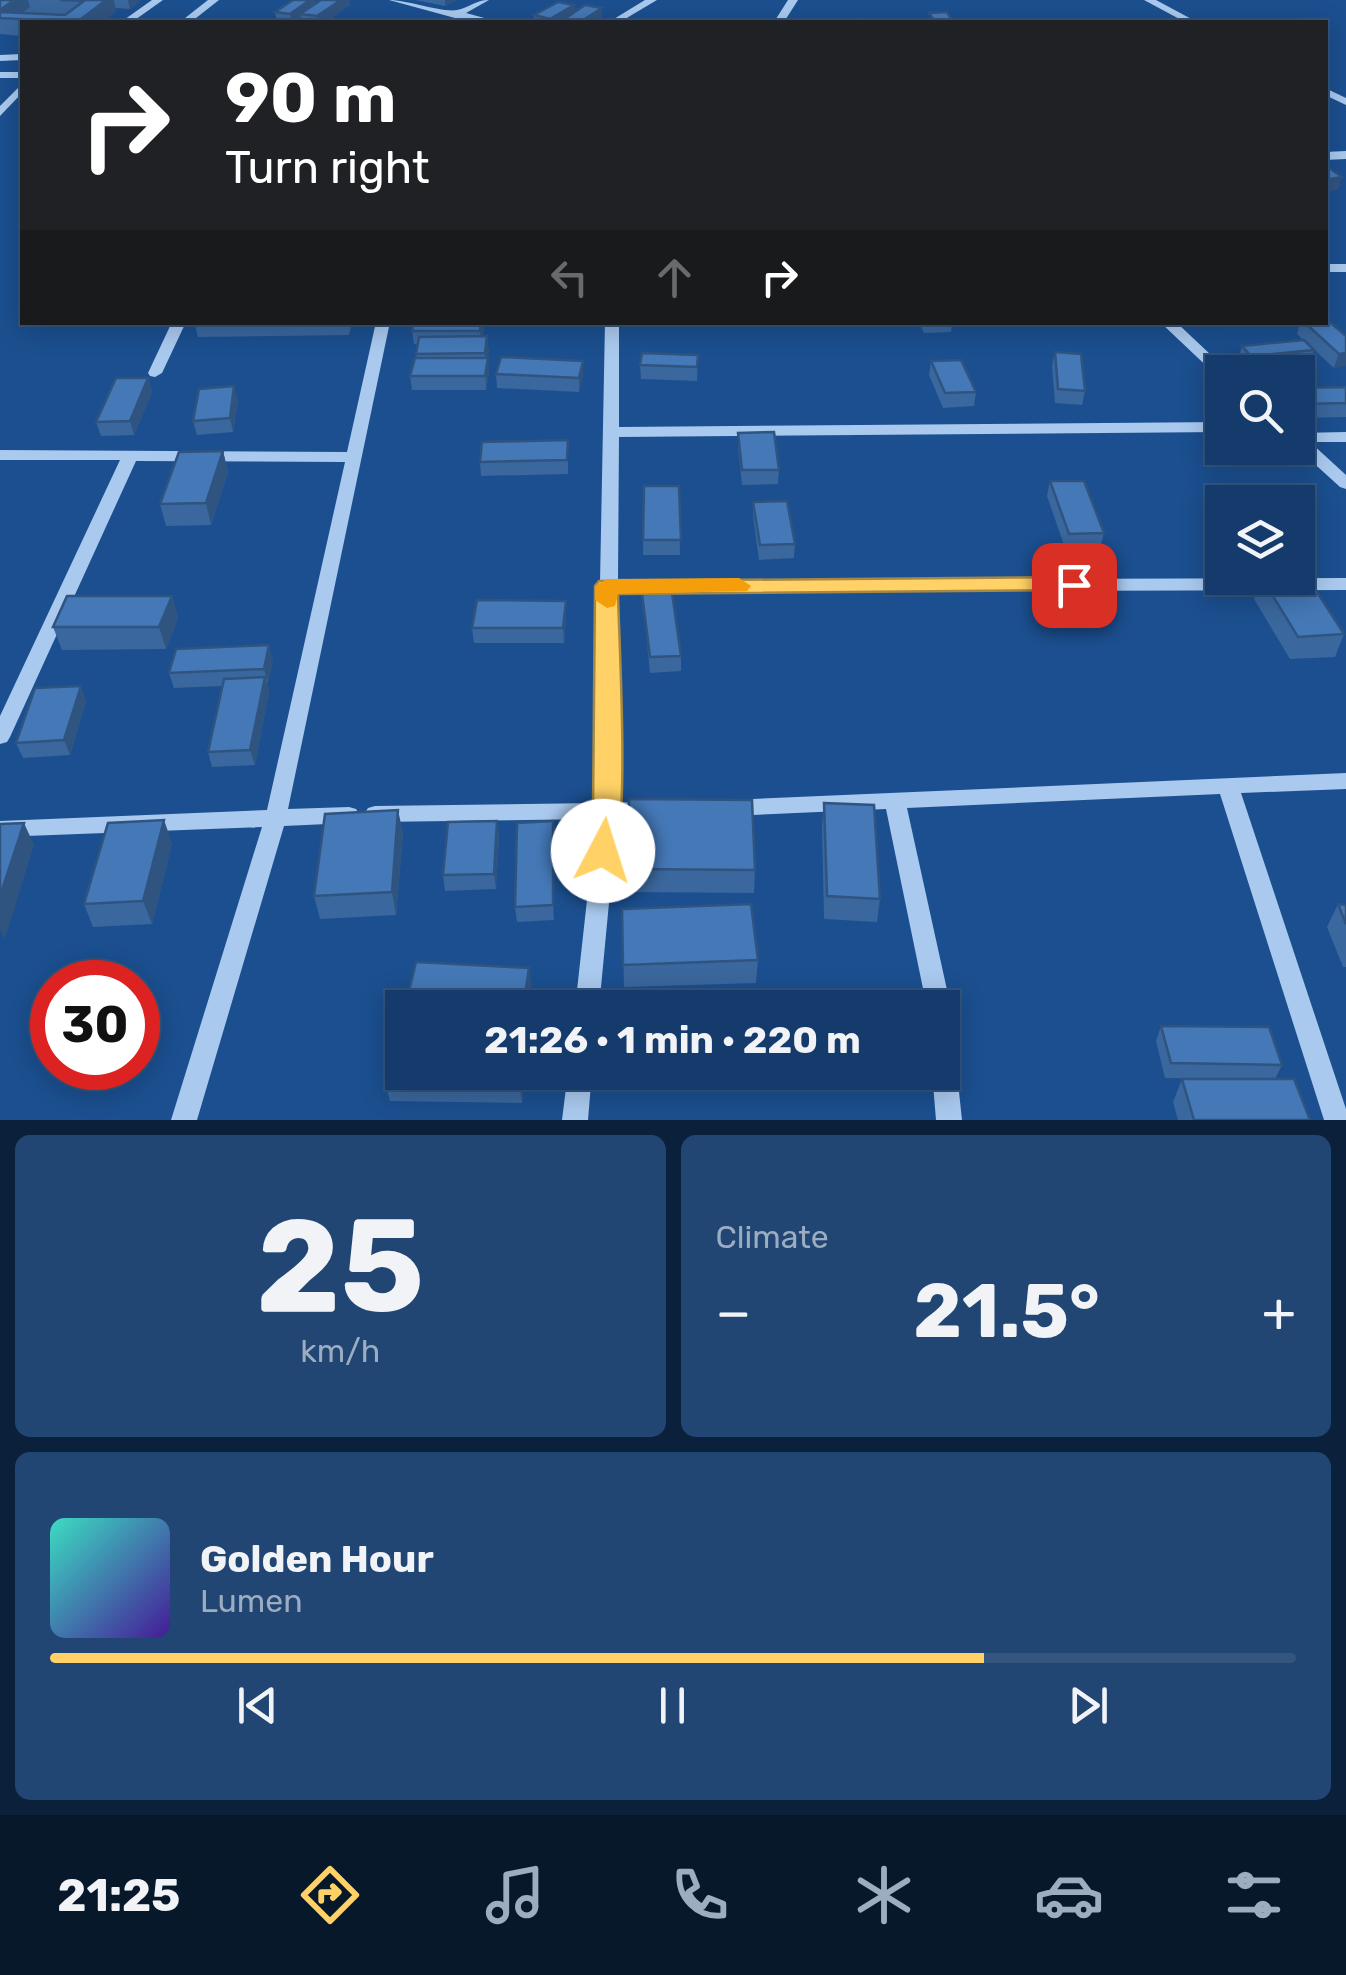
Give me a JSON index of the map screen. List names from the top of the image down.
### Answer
{
  "page": {
    "turn": ["90 m", "Turn right"],
    "limit": "30",
    "trip": "21:26 · 1 min · 220 m",
    "tile": [
      ["25", "km/h"],
      "Climate"
    ],
    "heat": ["−", "21.5°", "+"],
    "song": ["Golden Hour", "Lumen"],
    "tabs": "21:25"
  }
}
